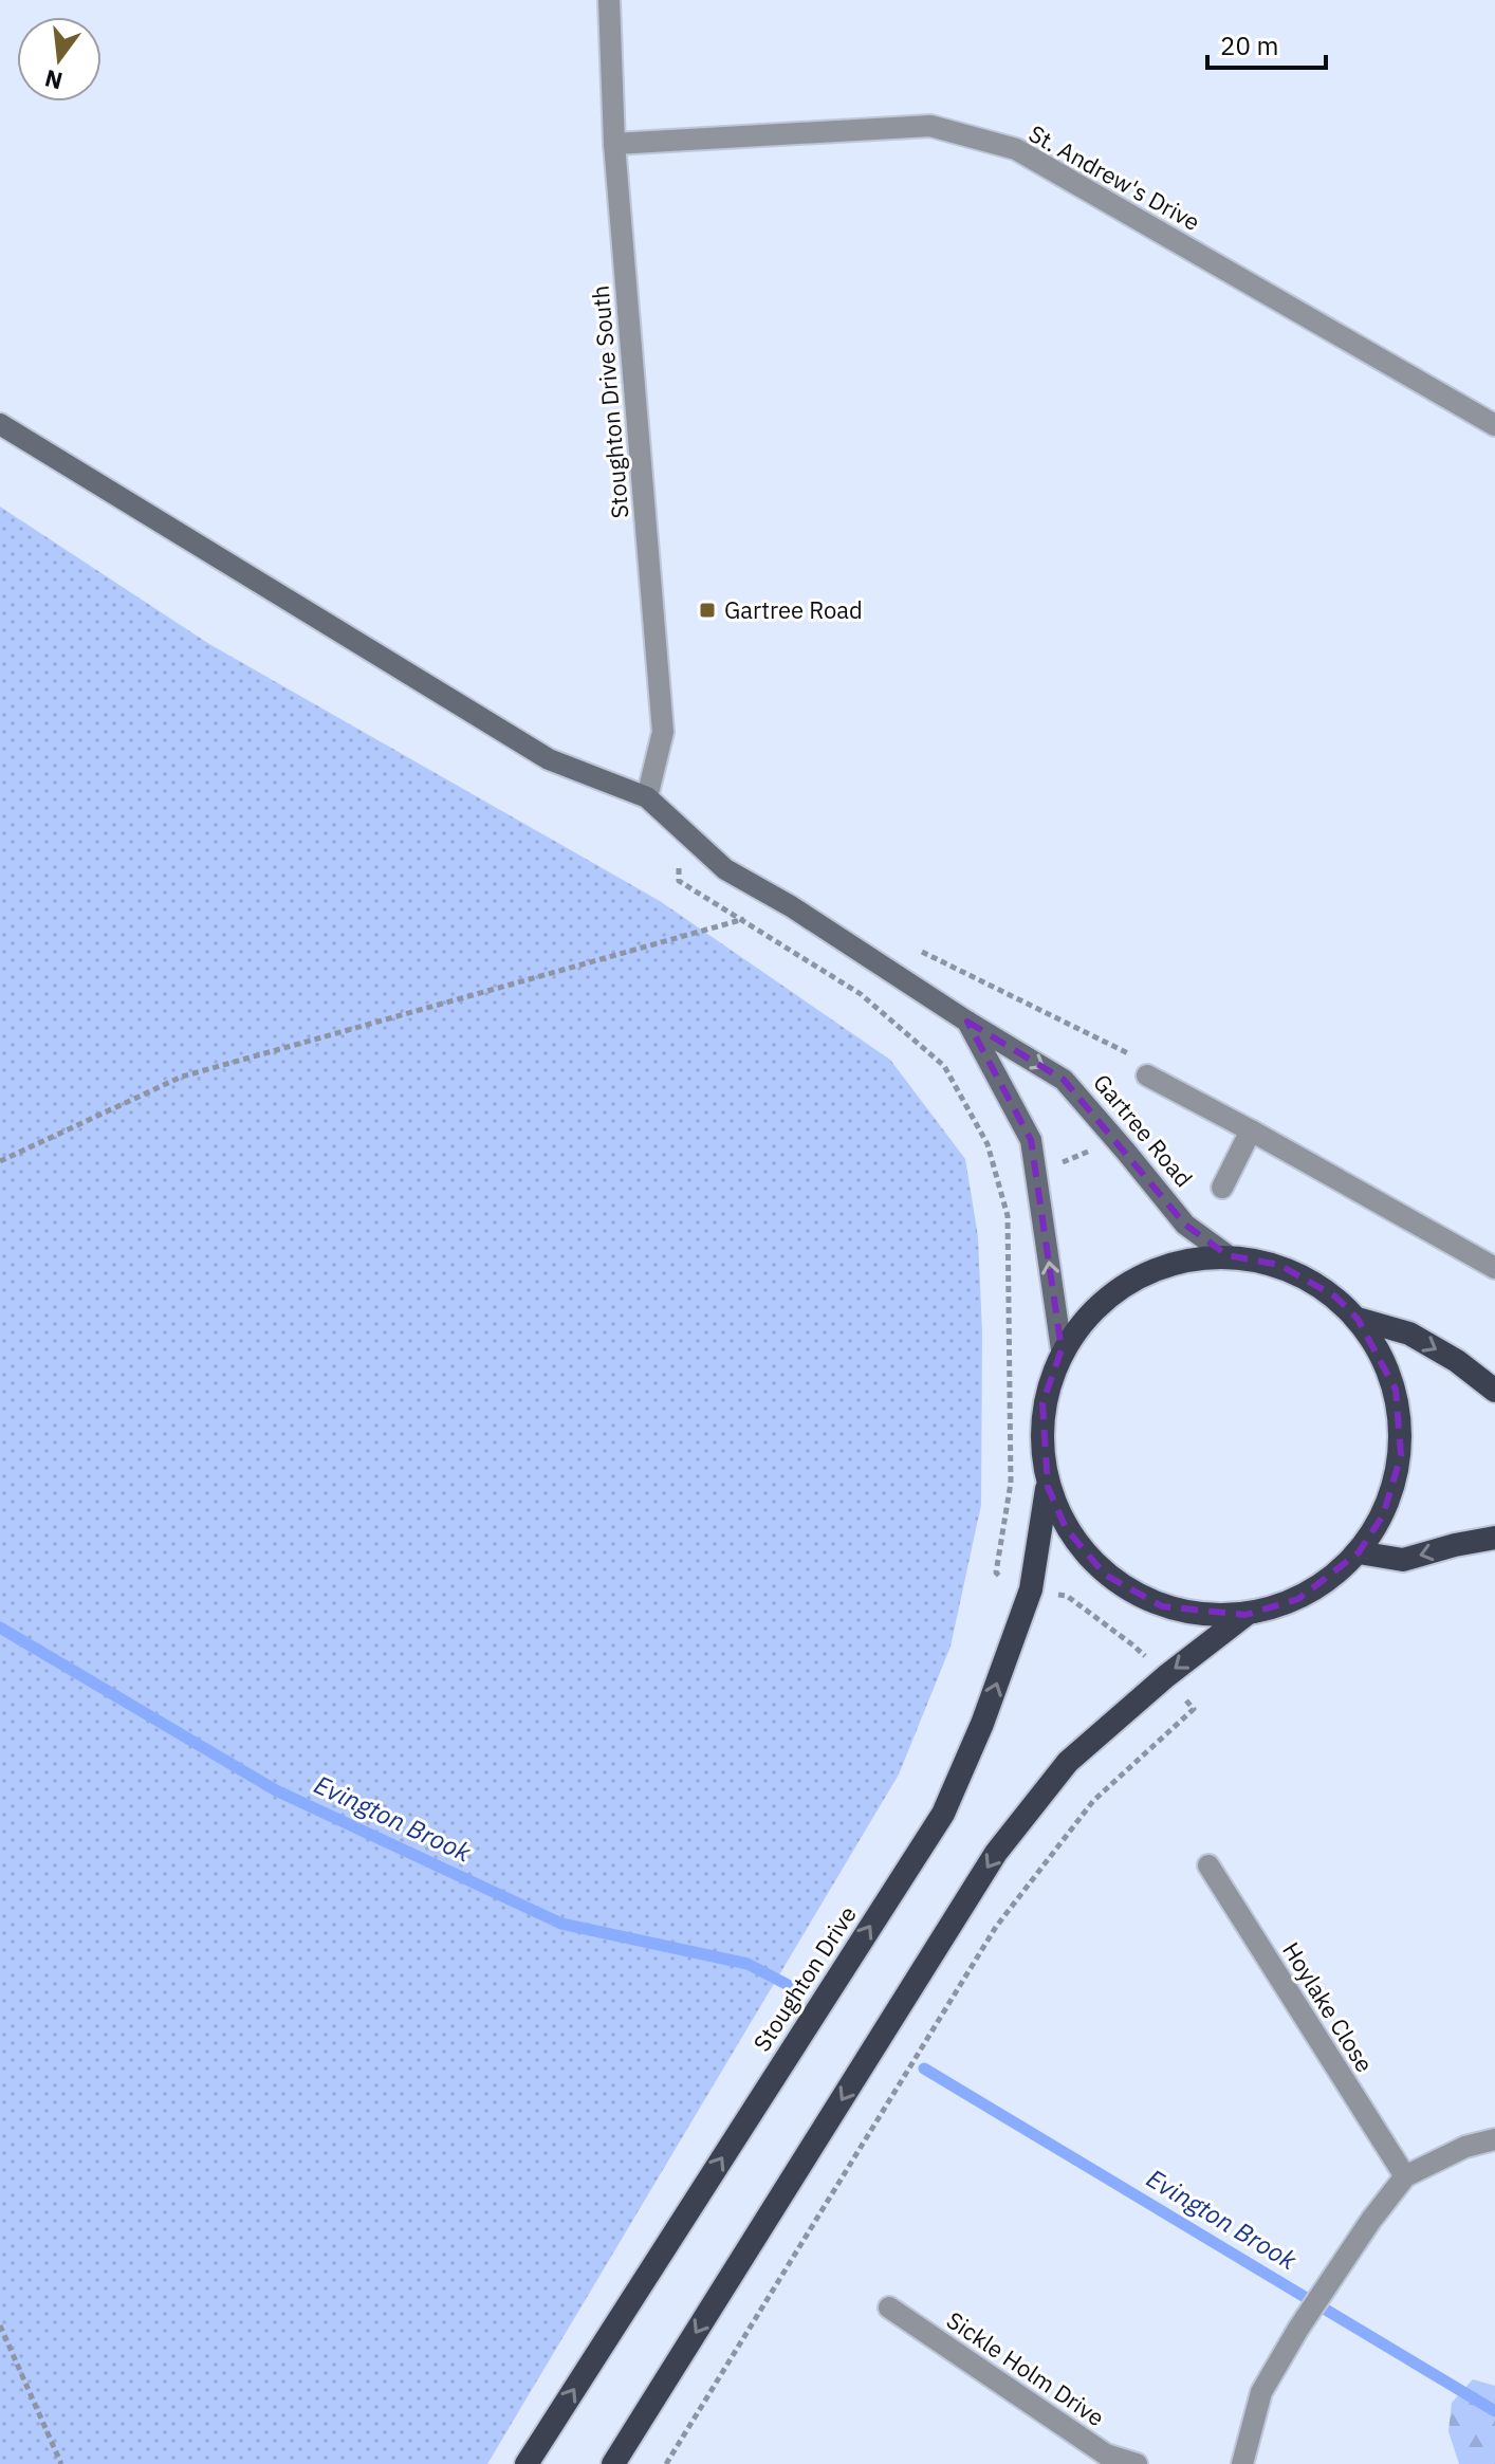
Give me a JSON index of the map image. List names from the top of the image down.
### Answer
{
  "streets": {
    "highway": ["Stoughton Drive"],
    "main road": ["Gartree Road"],
    "street": [
      "St. Andrew's Drive",
      "Stoughton Drive South",
      "Hoylake Close",
      "Sickle Holm Drive"
    ]
  },
  "crossings": [
    ["St. Andrew's Drive", "Stoughton Drive South"],
    ["Stoughton Drive South", "Gartree Road"]
  ],
  "water": ["Evington Brook"],
  "places": {
    "transit": ["Gartree Road"]
  },
  "scale_bar": "20 m",
  "north": "bottom"
}
